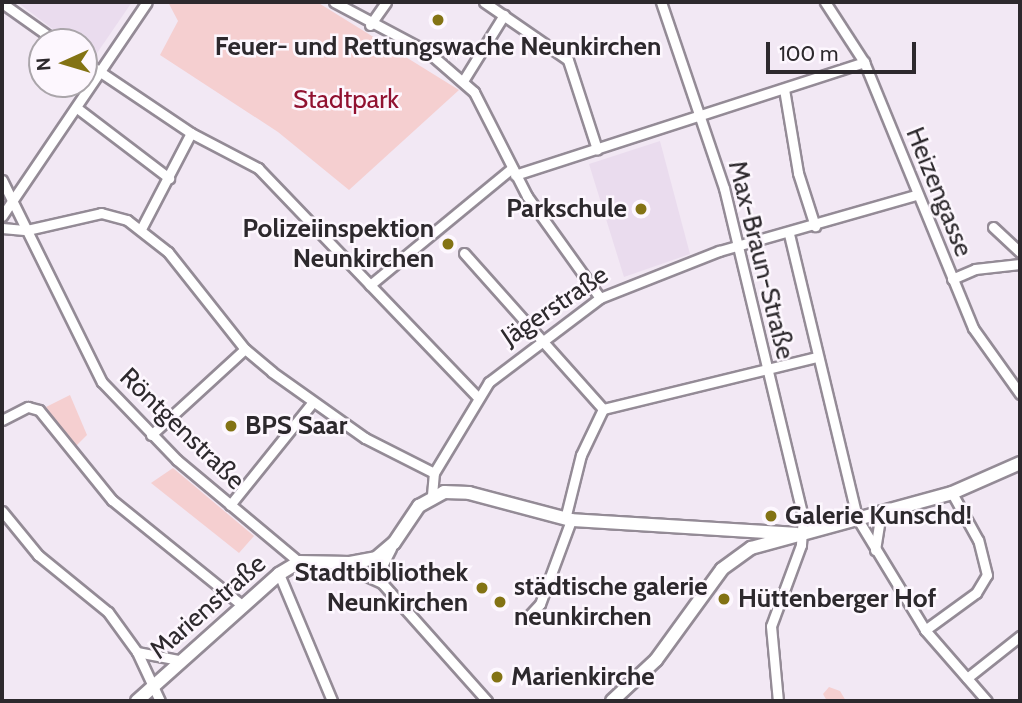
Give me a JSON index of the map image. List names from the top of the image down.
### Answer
{
  "streets": {
    "street": [
      "Heizengasse",
      "Max-Braun-Straße",
      "Jägerstraße",
      "Röntgenstraße",
      "Marienstraße"
    ]
  },
  "crossings": [
    ["Heizengasse", "Jägerstraße"],
    ["Max-Braun-Straße", "Jägerstraße"],
    ["Röntgenstraße", "Marienstraße"]
  ],
  "parks": ["Stadtpark"],
  "places": [
    "Feuer- und Rettungswache Neunkirchen",
    "Parkschule",
    "Polizeiinspektion Neunkirchen",
    "BPS Saar",
    "Galerie Kunschd!",
    "Stadtbibliothek Neunkirchen",
    "Hüttenberger Hof",
    "städtische galerie neunkirchen",
    "Marienkirche"
  ],
  "scale_bar": "100 m",
  "north": "left"
}
